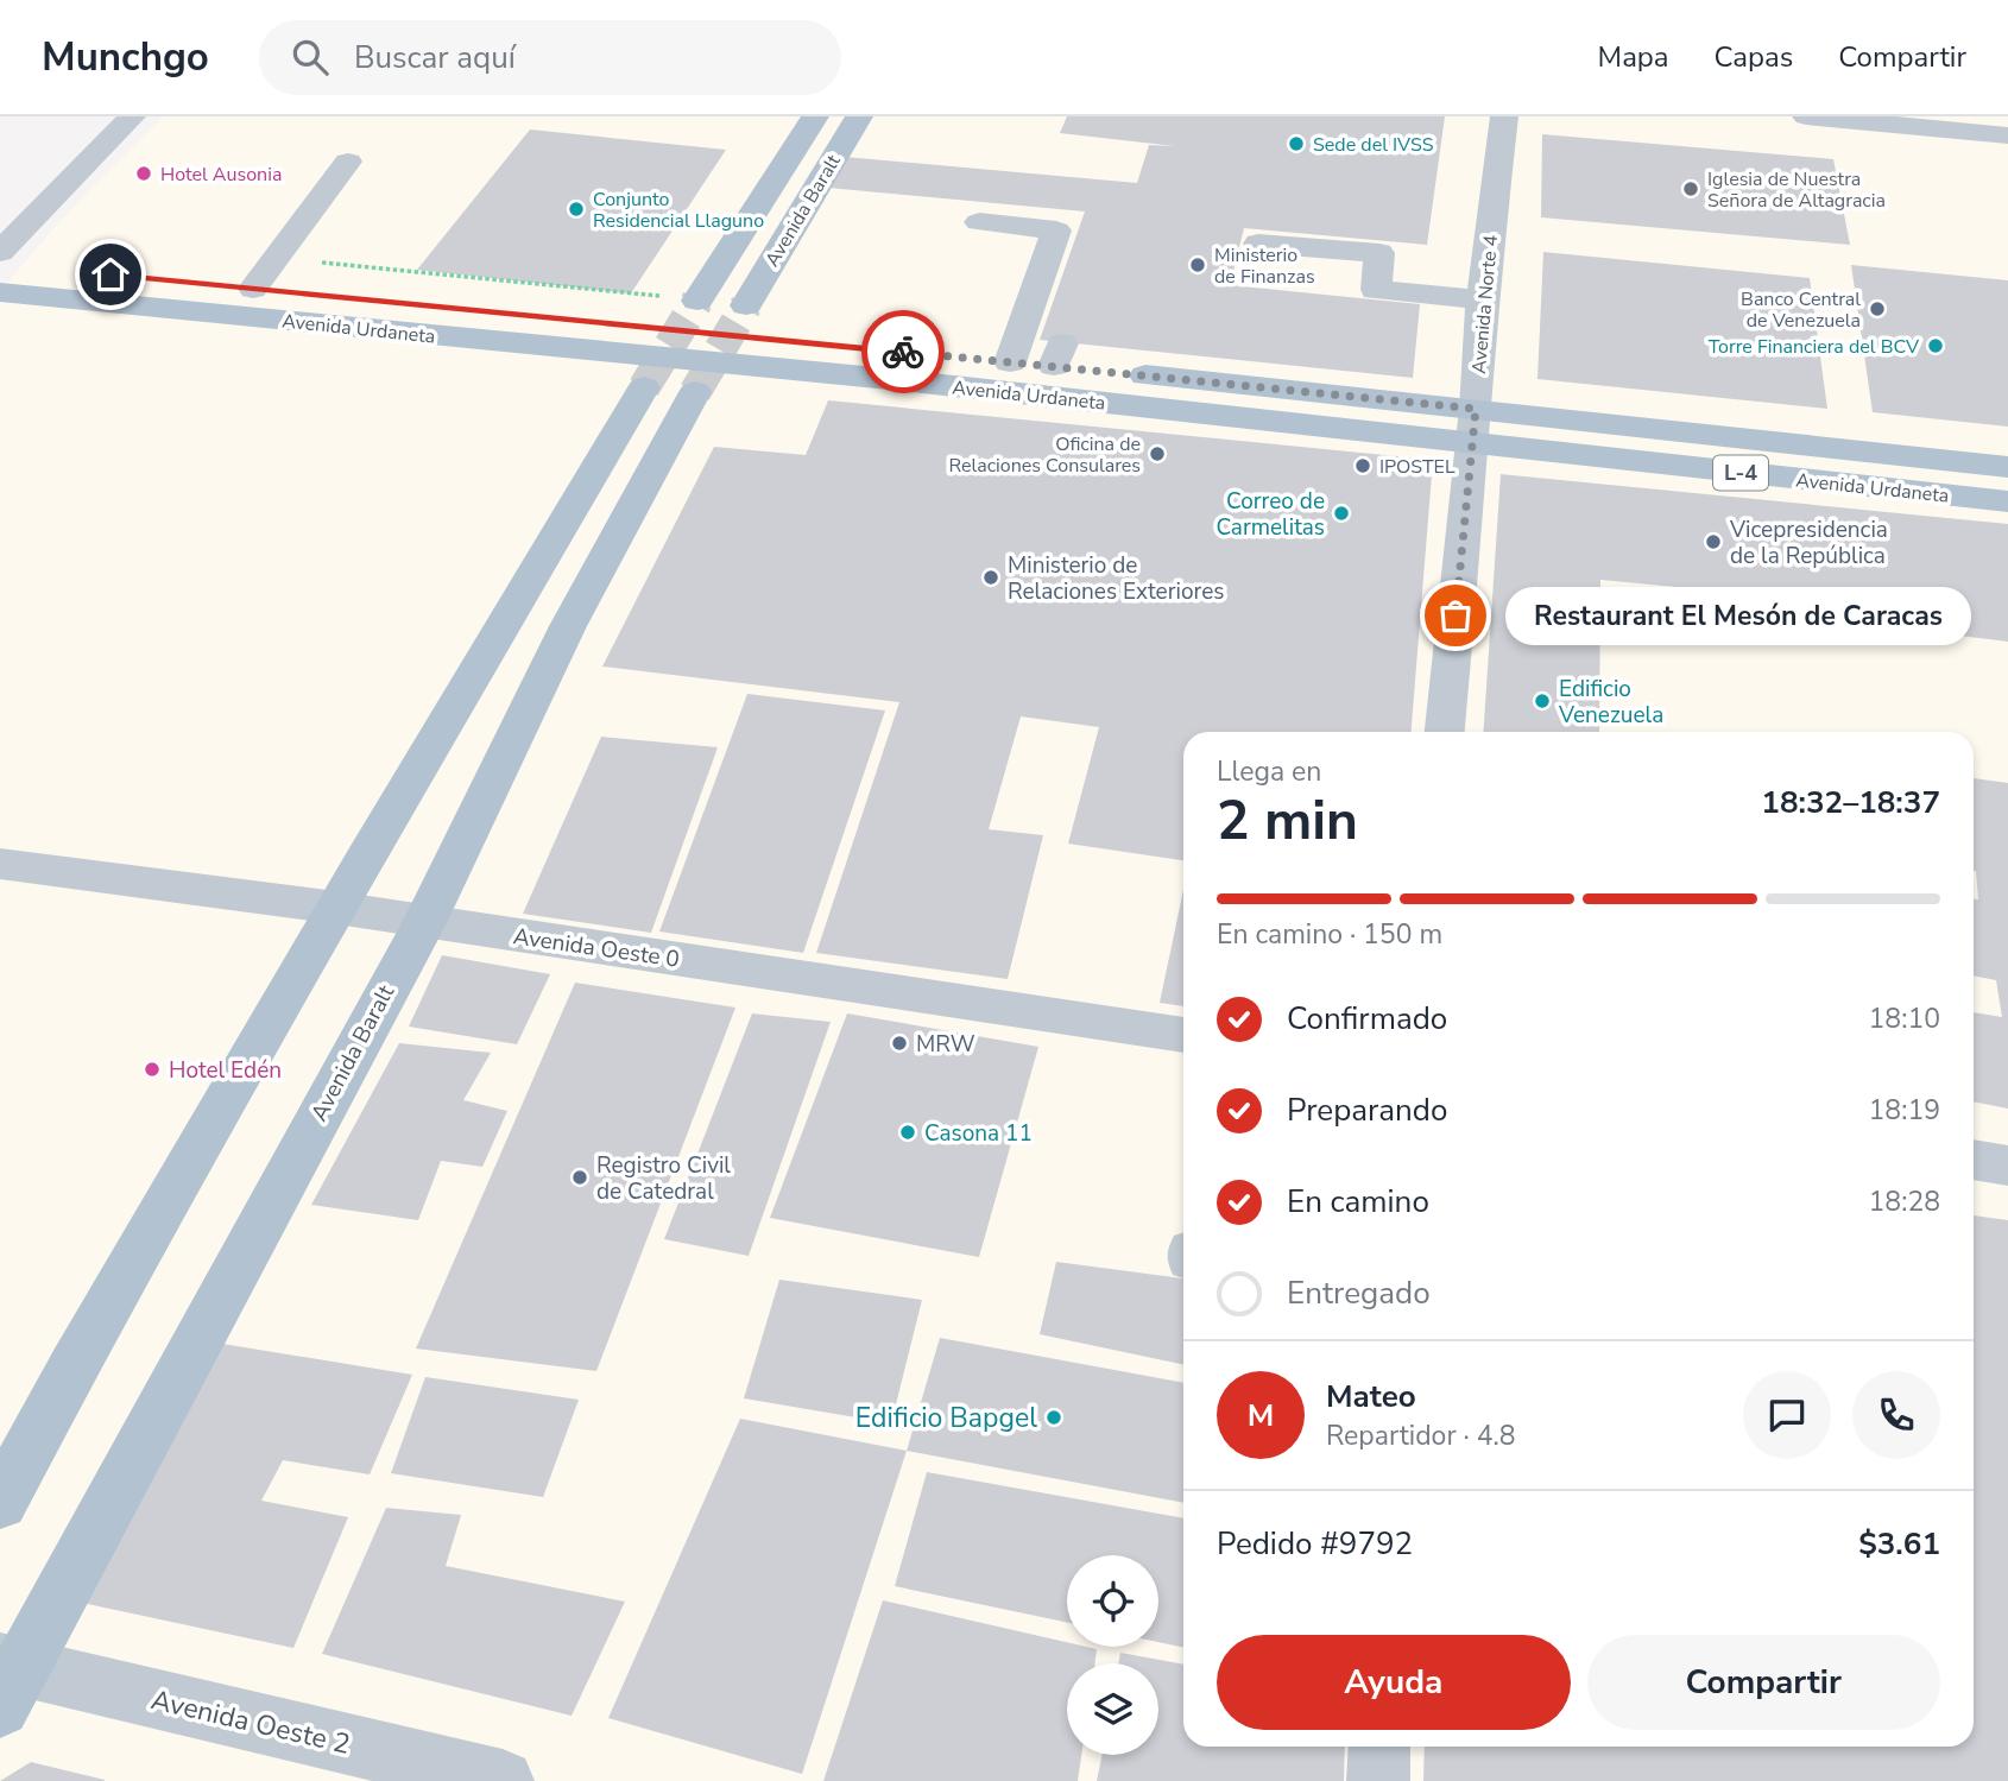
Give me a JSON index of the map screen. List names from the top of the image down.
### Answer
{
  "streets": {
    "main road": ["Avenida Baralt", "Avenida Urdaneta", "L-4"],
    "street": ["Avenida Norte 4", "Avenida Oeste 0", "Avenida Oeste 2"]
  },
  "crossings": [
    ["Avenida Baralt", "Avenida Oeste 0"],
    ["Avenida Baralt", "Avenida Oeste 2"],
    ["Avenida Norte 4", "Avenida Urdaneta"]
  ],
  "places": [
    "Sede del IVSS",
    "Hotel Ausonia",
    "Iglesia de Nuestra Señora de Altagracia",
    "Conjunto Residencial Llaguno",
    "Ministerio de Finanzas",
    "Banco Central de Venezuela",
    "Torre Financiera del BCV",
    "Oficina de Relaciones Consulares",
    "IPOSTEL",
    "Correo de Carmelitas",
    "Vicepresidencia de la República",
    "Ministerio de Relaciones Exteriores",
    "Restaurant El Mesón de Caracas",
    "Edificio Venezuela",
    "MRW",
    "Hotel Edén",
    "Casona 11",
    "Registro Civil de Catedral",
    "Edificio Bapgel"
  ],
  "page": {
    "header": "Munchgo",
    "search": "Buscar aquí",
    "nav": ["Mapa", "Capas", "Compartir"],
    "bubble": "Restaurant El Mesón de Caracas",
    "heading": ["2 min", "Llega en", "18:32–18:37"],
    "panel": [
      "Mateo",
      "Repartidor · 4.8",
      "Pedido #9792",
      "$3.61"
    ],
    "bar": "En camino · 150 m",
    "list": [
      ["Confirmado", "18:10"],
      ["Preparando", "18:19"],
      ["En camino", "18:28"],
      "Entregado"
    ],
    "round": "M",
    "buttons": ["Ayuda", "Compartir"]
  }
}
